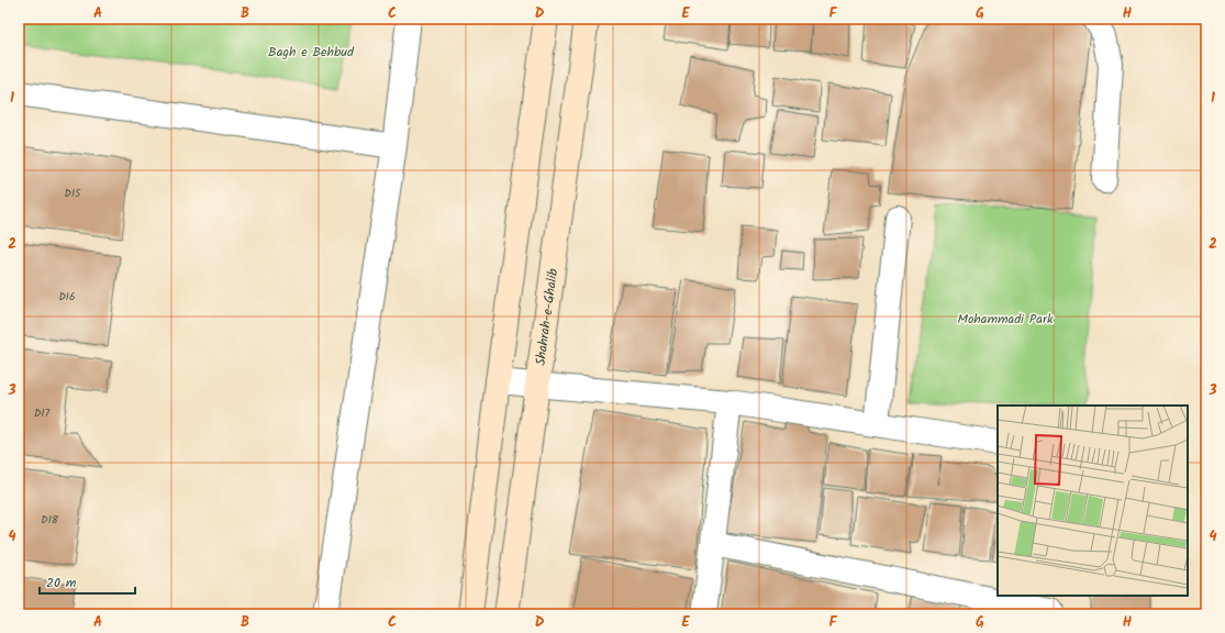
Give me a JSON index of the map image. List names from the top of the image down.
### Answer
{
  "streets": {
    "main road": ["Shahrah-e-Ghalib"]
  },
  "parks": ["Bagh e Behbud", "Mohammadi Park"],
  "house_numbers": [
    "D15",
    "D16",
    "D17",
    "D18"
  ],
  "scale_bar": "20 m",
  "grid": {
    "columns": [
      "A",
      "B",
      "C",
      "D",
      "E",
      "F",
      "G",
      "H"
    ],
    "rows": [
      "1",
      "2",
      "3",
      "4"
    ]
  }
}
